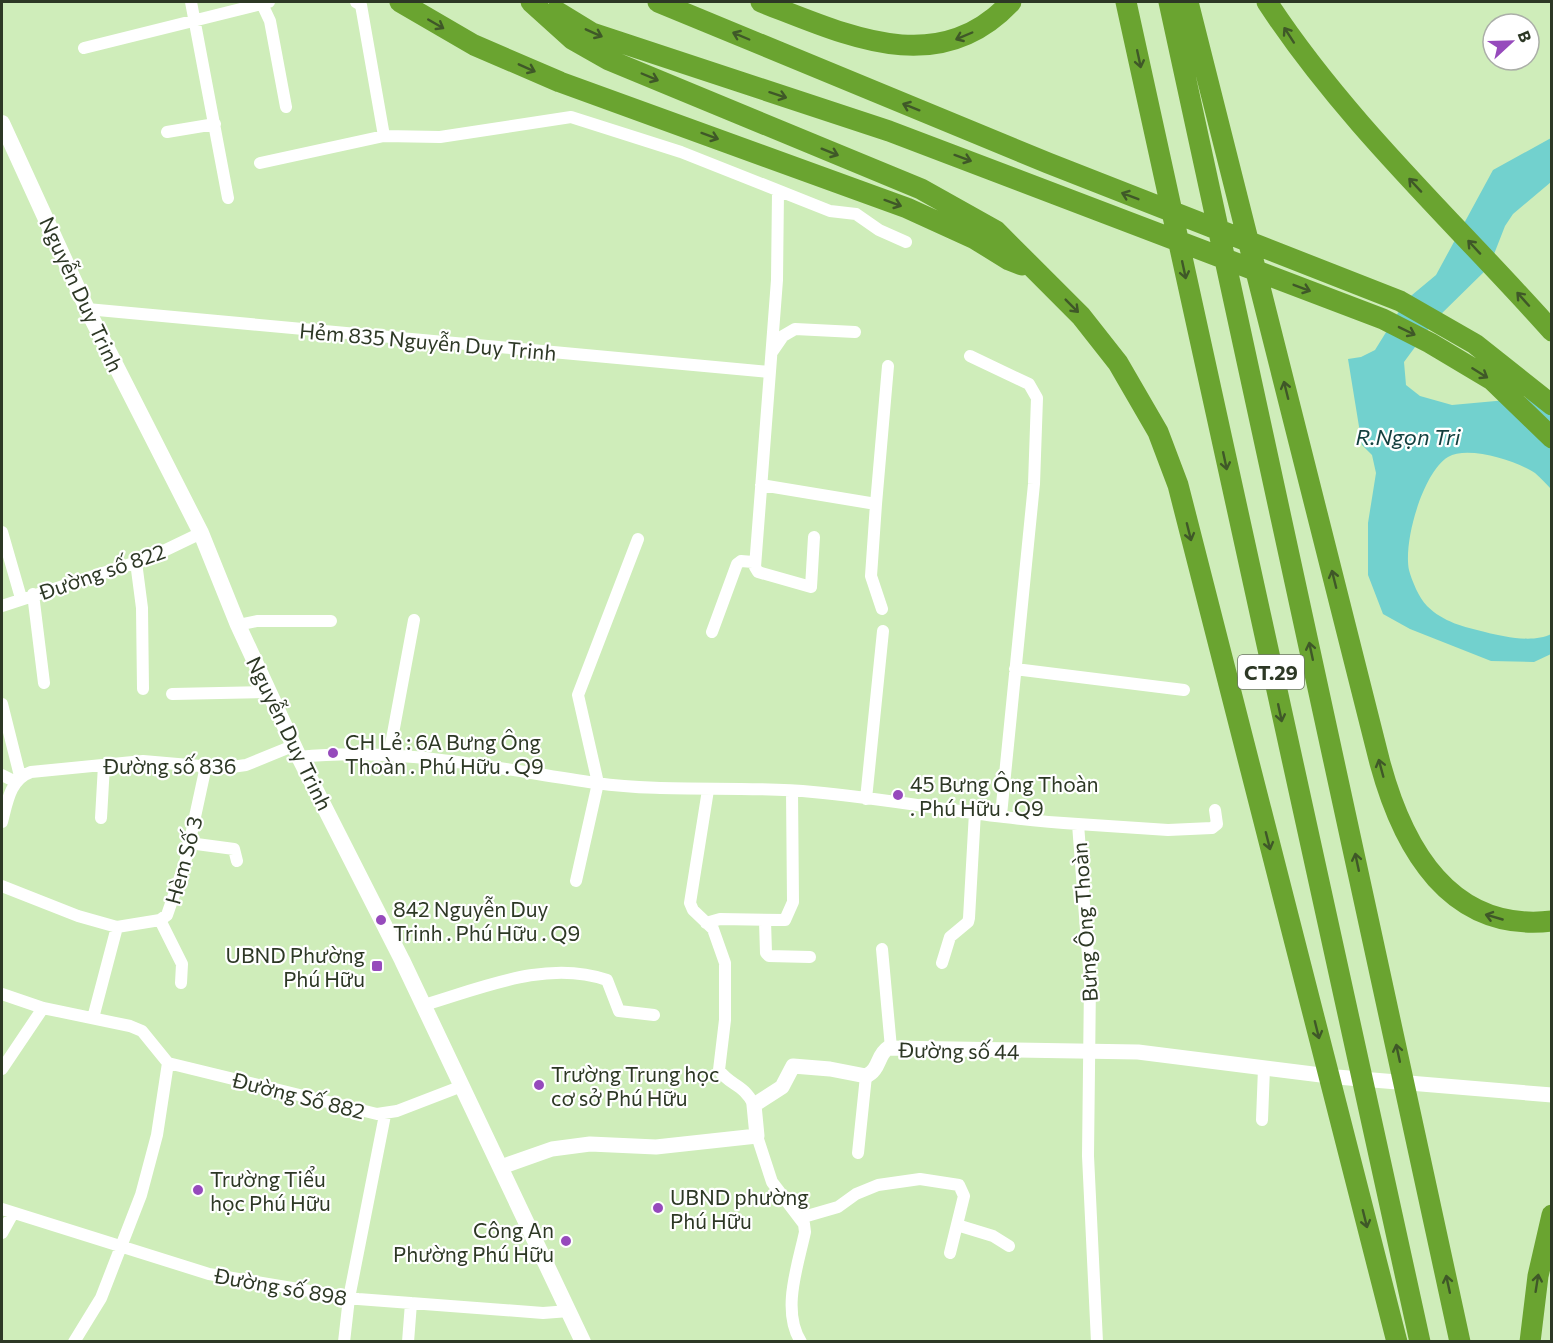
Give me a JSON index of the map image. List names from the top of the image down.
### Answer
{
  "streets": {
    "highway": ["CT.29"],
    "main road": ["Nguyễn Duy Trinh"],
    "street": [
      "Hẻm 835 Nguyễn Duy Trinh",
      "Đường số 822",
      "Đường số 836",
      "Hèm Số 3",
      "Bưng Ông Thoàn",
      "Đường số 44",
      "Đường Số 882",
      "Đường số 898"
    ]
  },
  "crossings": [
    ["Nguyễn Duy Trinh", "Hẻm 835 Nguyễn Duy Trinh"],
    ["Nguyễn Duy Trinh", "Đường số 822"],
    ["Nguyễn Duy Trinh", "Đường số 836"],
    ["Nguyễn Duy Trinh", "Bưng Ông Thoàn"],
    ["Nguyễn Duy Trinh", "Đường Số 882"],
    ["Nguyễn Duy Trinh", "Đường số 898"],
    ["Đường số 836", "Hèm Số 3"],
    ["Đường số 836", "Bưng Ông Thoàn"],
    ["Bưng Ông Thoàn", "Đường số 44"]
  ],
  "water": ["R.Ngọn Tri"],
  "places": {
    "other": [
      "CH Lẻ : 6A Bưng Ông Thoàn . Phú Hữu . Q9",
      "45 Bưng Ông Thoàn . Phú Hữu . Q9",
      "842 Nguyễn Duy Trinh . Phú Hữu . Q9",
      "Trường Trung học cơ sở Phú Hữu",
      "Trường Tiểu học Phú Hữu",
      "UBND phường Phú Hữu",
      "Công An Phường Phú Hữu"
    ],
    "transit": ["UBND Phường Phú Hữu"]
  },
  "north": "right"
}
